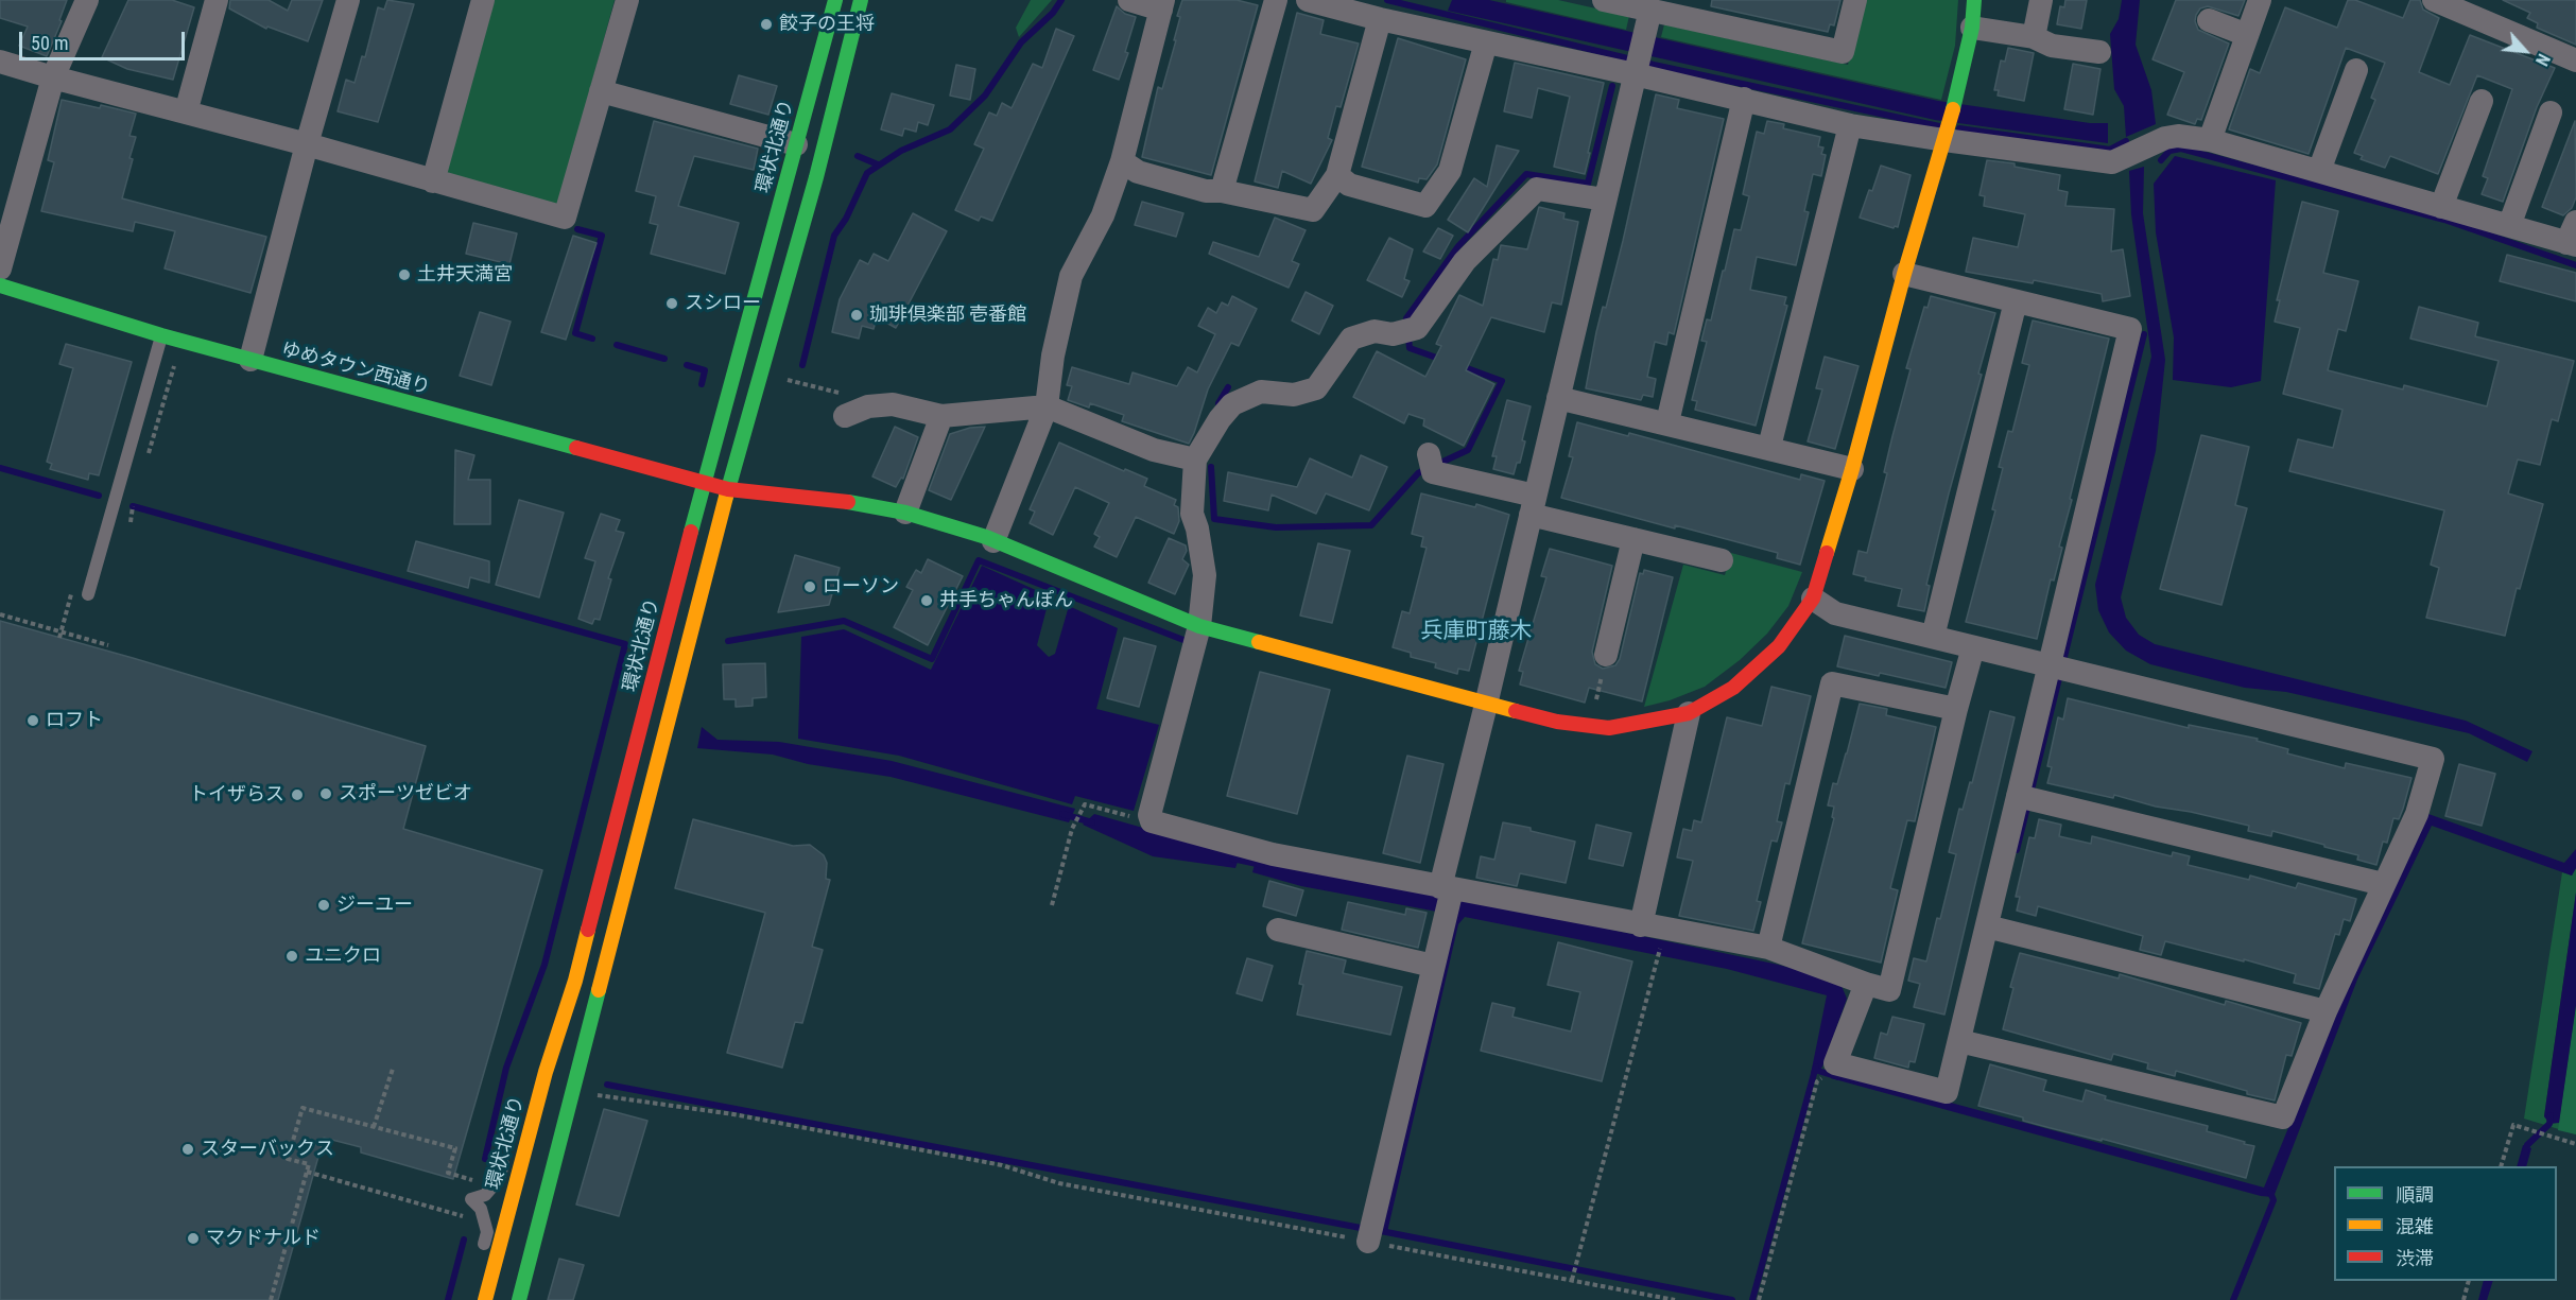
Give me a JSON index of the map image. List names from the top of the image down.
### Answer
{
  "streets": {
    "main road": ["環状北通り", "ゆめタウン西通り"]
  },
  "crossings": [
    ["環状北通り", "ゆめタウン西通り"]
  ],
  "districts": ["兵庫町藤木"],
  "places": [
    "餃子の王将",
    "土井天満宮",
    "スシロー",
    "珈琲倶楽部 壱番館",
    "ローソン",
    "井手ちゃんぽん",
    "ロフト",
    "スポーツゼビオ",
    "トイザらス",
    "ジーユー",
    "ユニクロ",
    "スターバックス",
    "マクドナルド"
  ],
  "legend": ["順調", "混雑", "渋滞"],
  "scale_bar": "50 m",
  "north": "bottom right"
}
